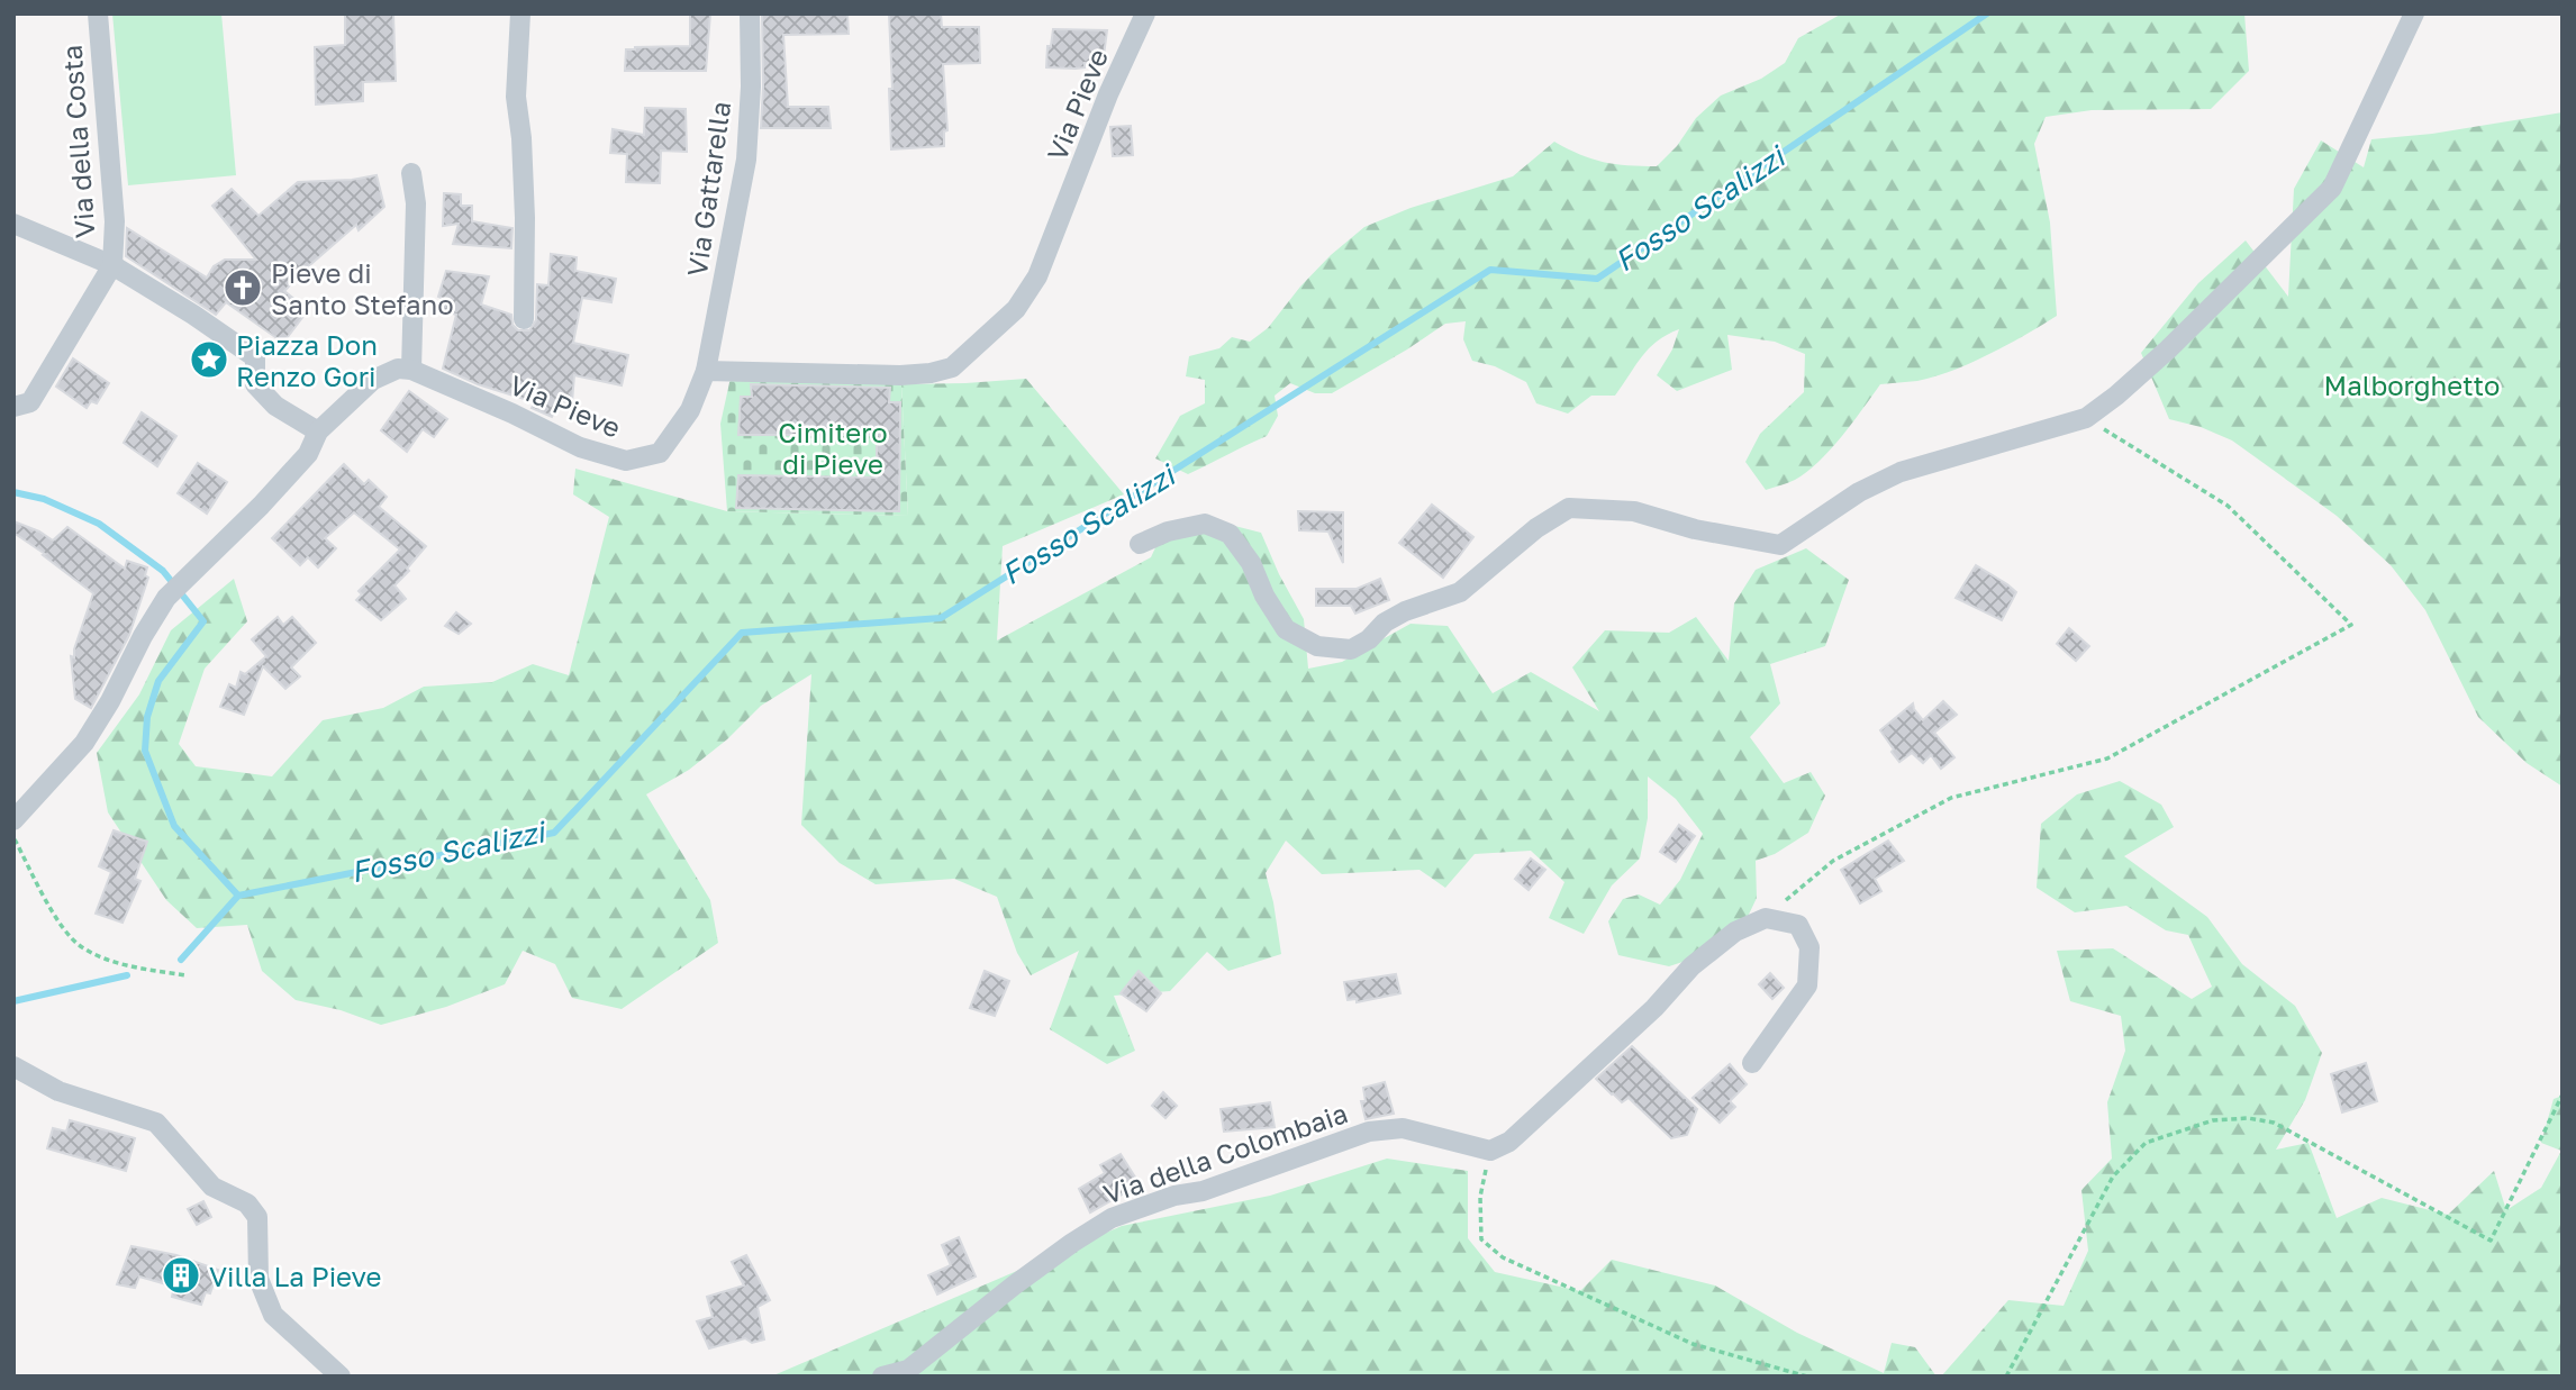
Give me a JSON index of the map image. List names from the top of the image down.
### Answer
{
  "streets": {
    "street": [
      "Via Pieve",
      "Via della Costa",
      "Via Gattarella",
      "Via della Colombaia"
    ]
  },
  "crossings": [
    ["Via Pieve", "Via Gattarella"]
  ],
  "water": ["Fosso Scalizzi"],
  "parks": ["Malborghetto", "Cimitero di Pieve"],
  "places": {
    "church": ["Pieve di Santo Stefano"],
    "place": ["Piazza Don Renzo Gori"],
    "building": ["Villa La Pieve"]
  }
}
